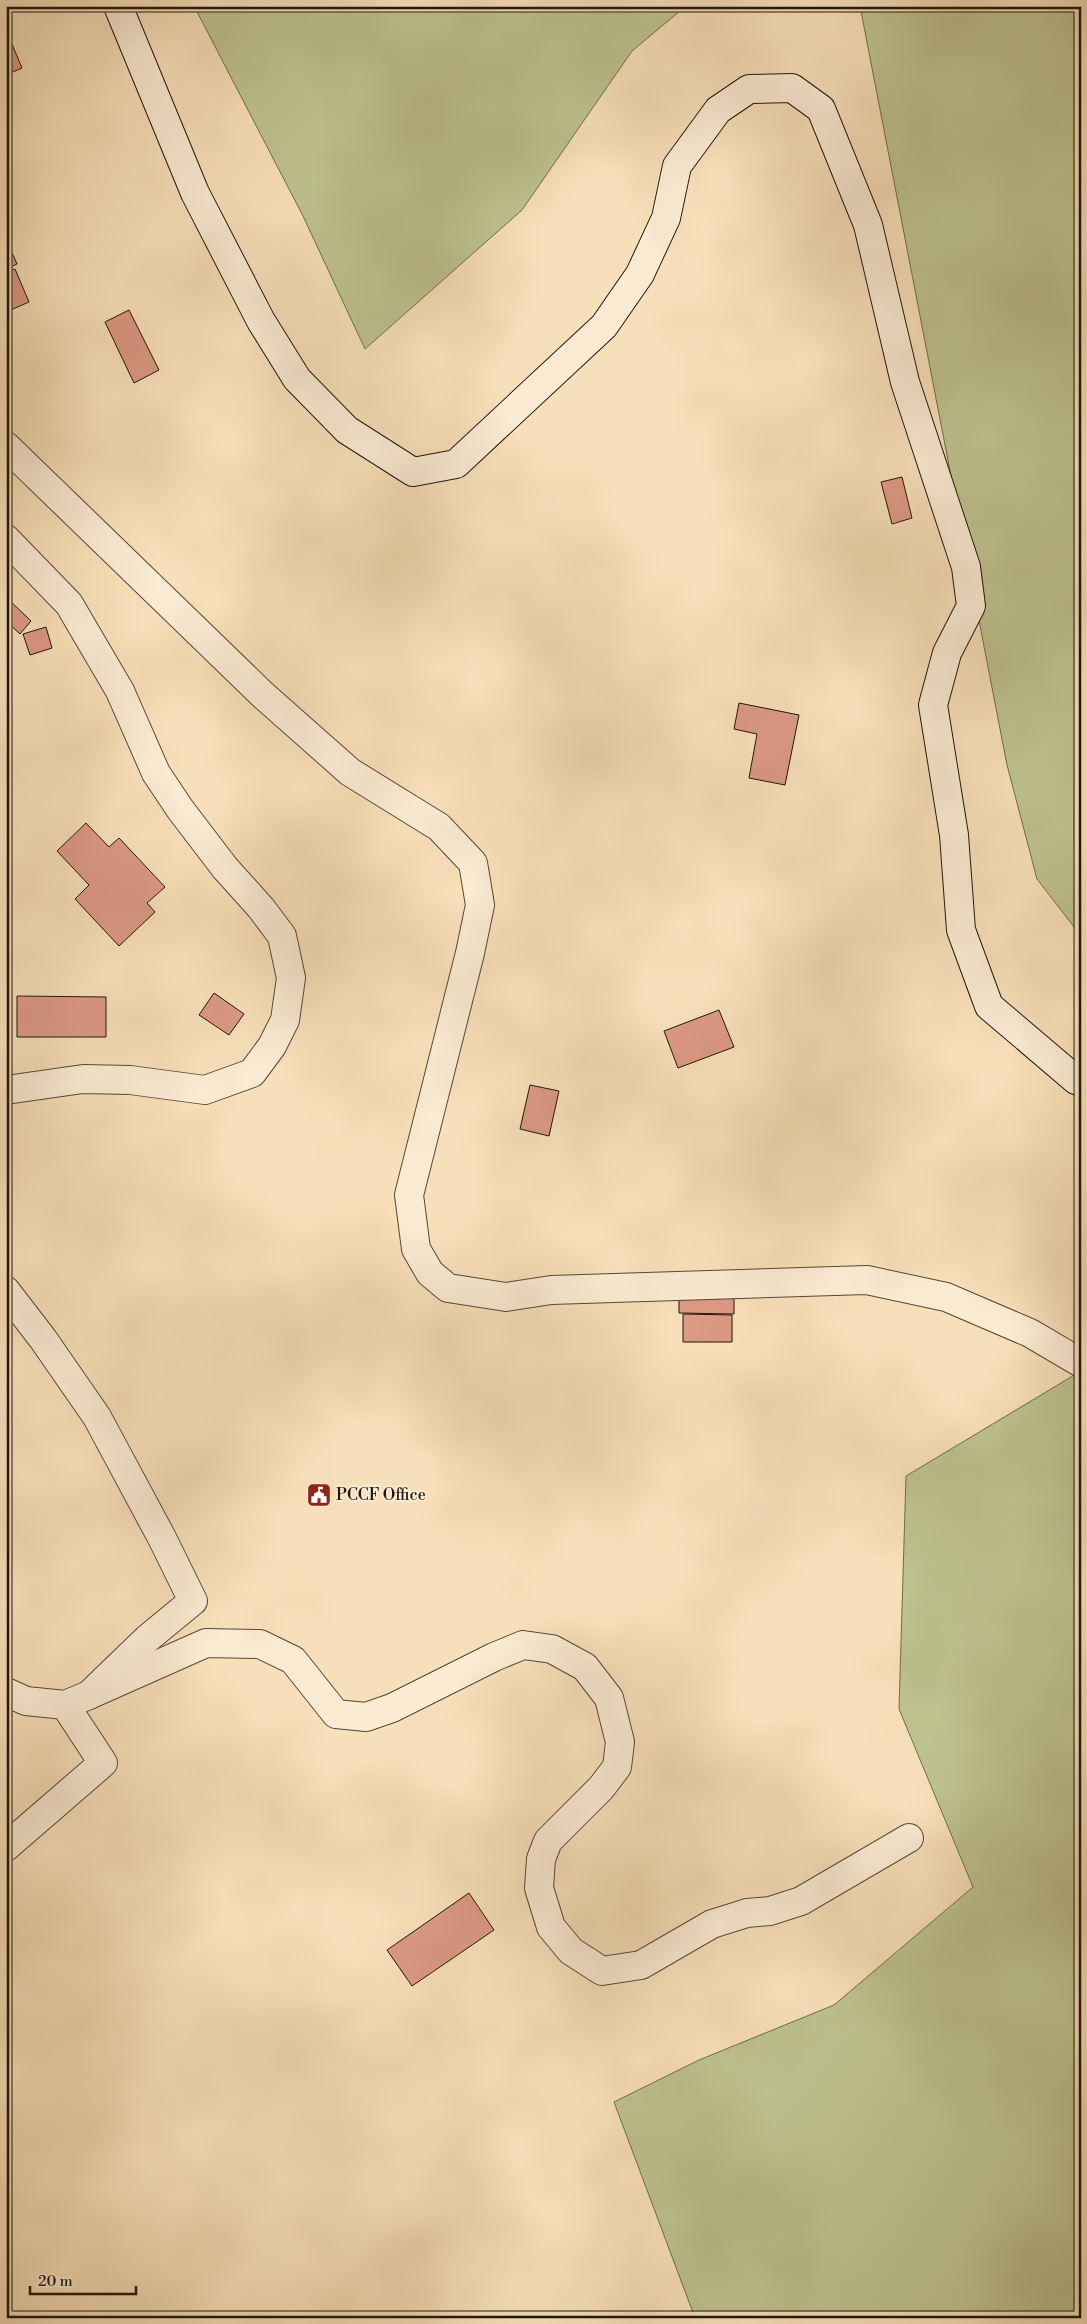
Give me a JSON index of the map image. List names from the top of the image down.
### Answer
{
  "places": {
    "public building": ["PCCF Office"]
  },
  "scale_bar": "20 m"
}
